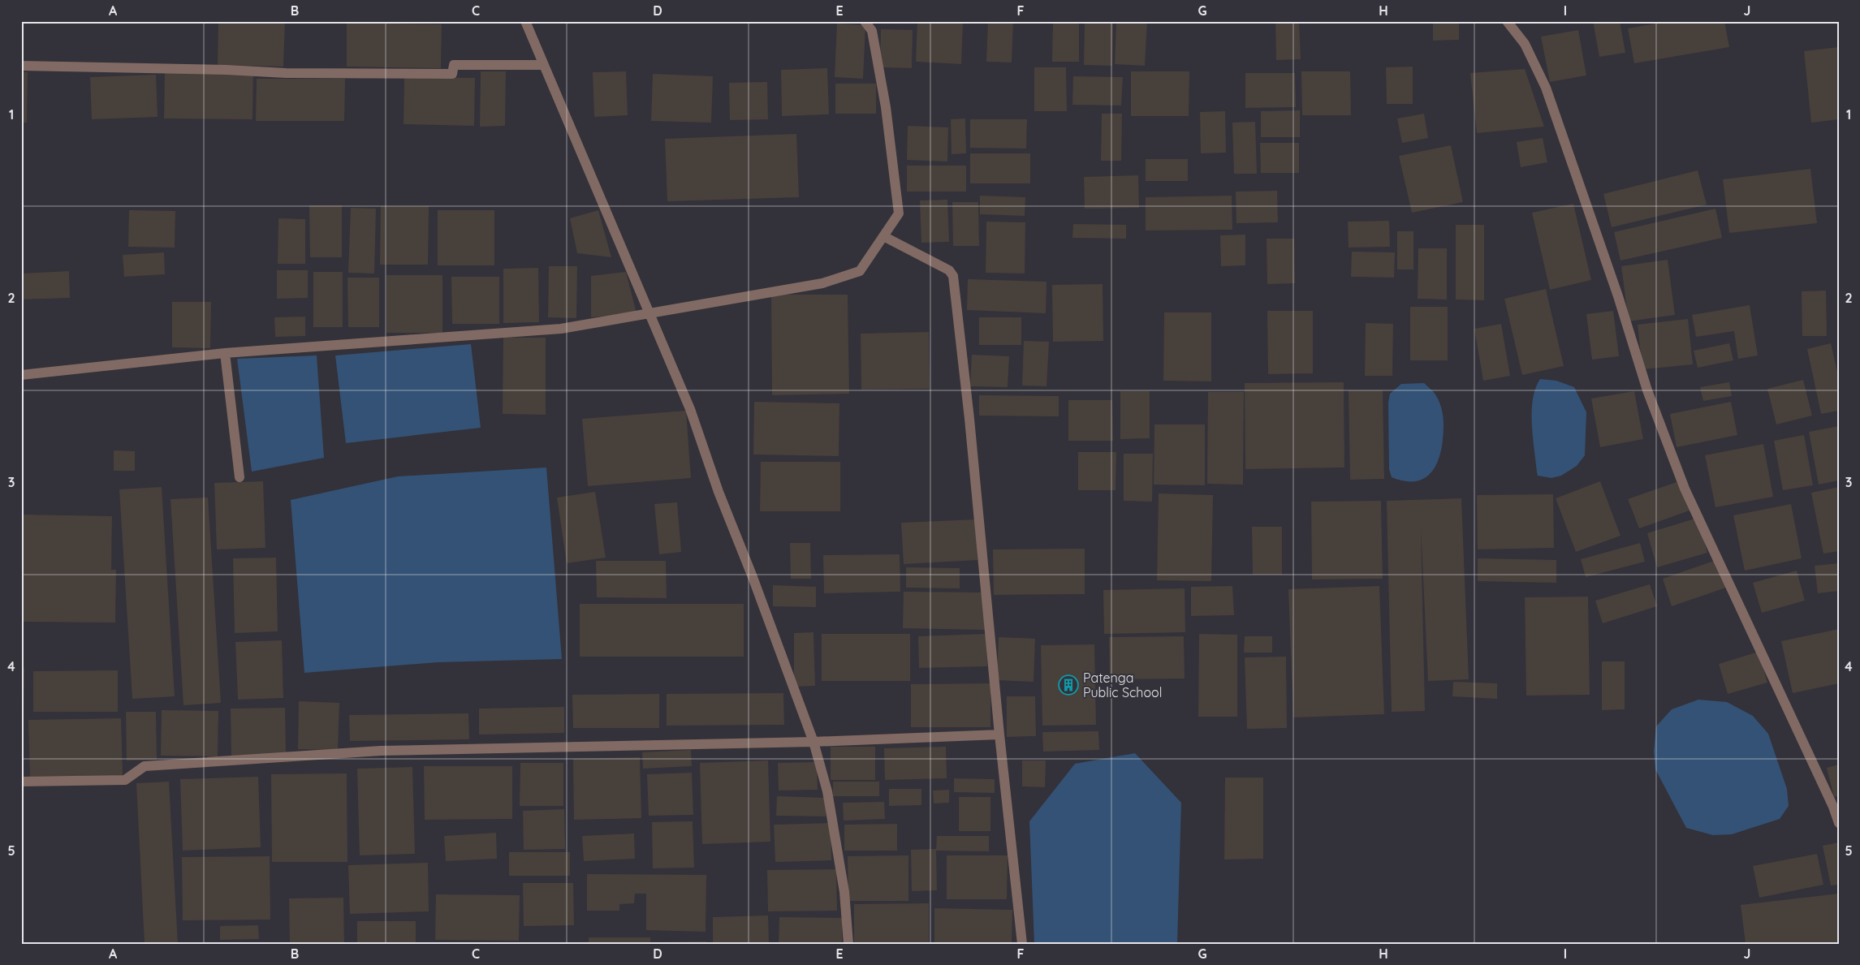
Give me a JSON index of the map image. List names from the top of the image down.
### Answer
{
  "places": {
    "building": ["Patenga Public School"]
  },
  "grid": {
    "columns": [
      "A",
      "B",
      "C",
      "D",
      "E",
      "F",
      "G",
      "H",
      "I",
      "J"
    ],
    "rows": [
      "1",
      "2",
      "3",
      "4",
      "5"
    ]
  }
}
